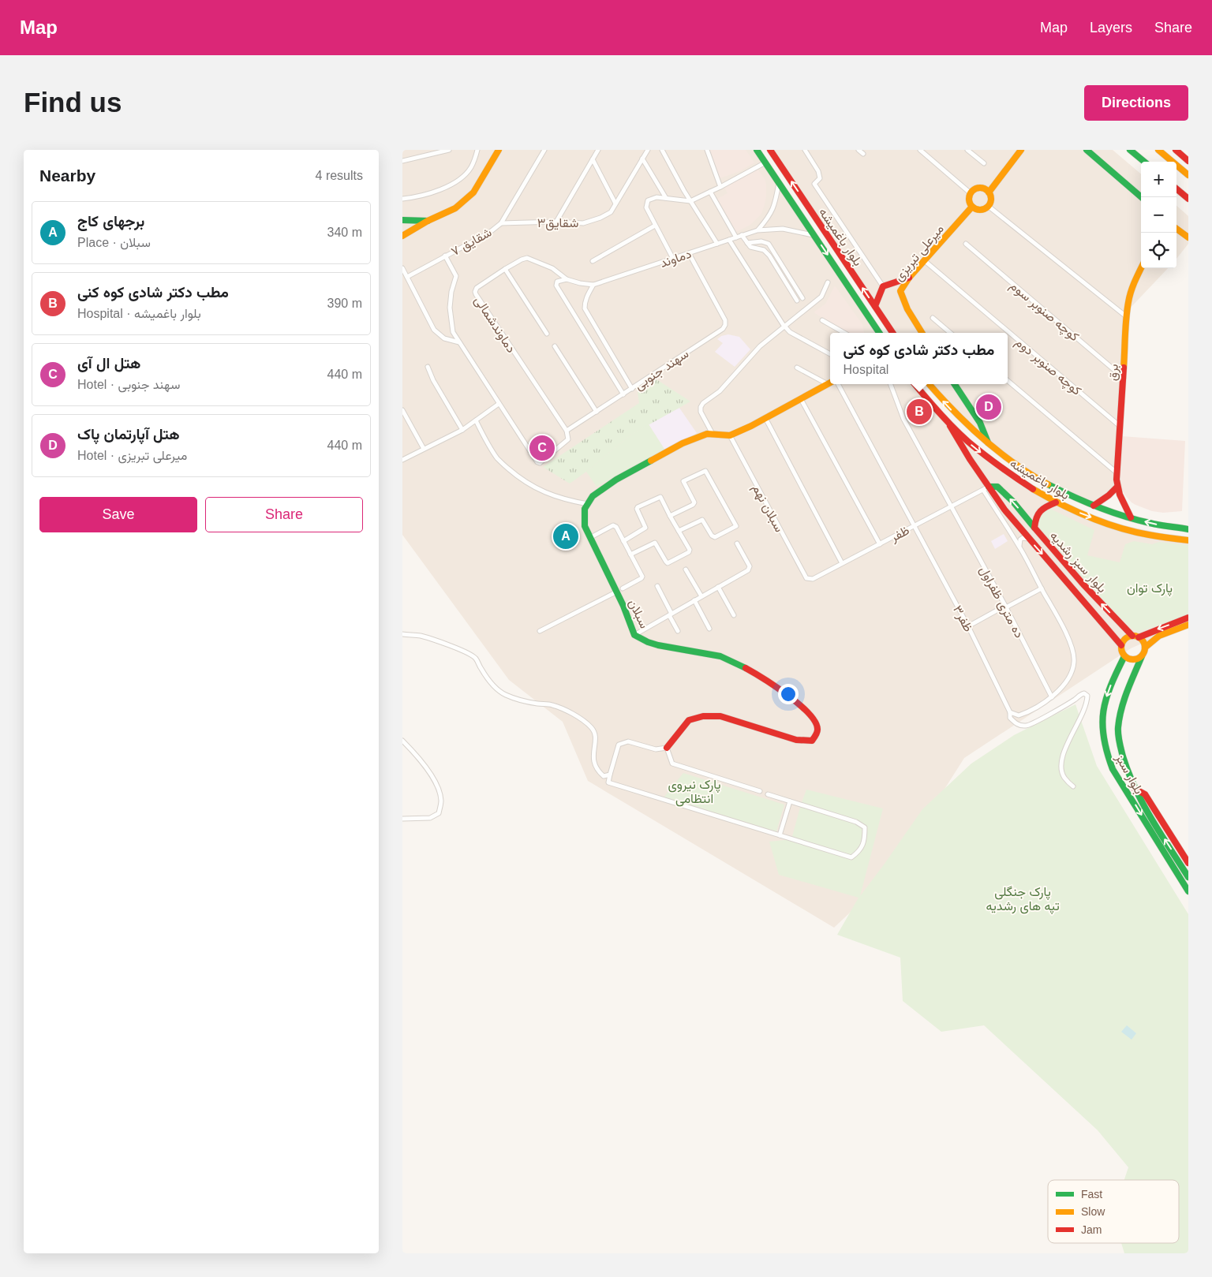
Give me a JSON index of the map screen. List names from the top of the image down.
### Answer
{
  "streets": {
    "main road": [
      "بلوار باغمیشه",
      "میرعلی تبریزی",
      "برق",
      "بلوار سبز رشدیه",
      "سبلان",
      "بلوار سبز"
    ],
    "street": [
      "شقایق۳",
      "شقایق ۷",
      "دماوند",
      "کوچه صنوبر سوم",
      "دماوندشمالی",
      "کوچه صنوبر دوم",
      "سهند جنوبی",
      "سبلان نهم",
      "ظفر",
      "ده متری ظفراول",
      "ظفر۳"
    ]
  },
  "crossings": [
    ["شقایق۳", "شقایق ۷"],
    ["بلوار باغمیشه", "دماوند"],
    ["بلوار باغمیشه", "بلوار سبز رشدیه"],
    ["میرعلی تبریزی", "کوچه صنوبر دوم"],
    ["دماوند", "دماوندشمالی"],
    ["دماوند", "سهند جنوبی"],
    ["کوچه صنوبر سوم", "برق"],
    ["دماوندشمالی", "سهند جنوبی"],
    ["کوچه صنوبر دوم", "برق"],
    ["سبلان نهم", "ظفر"],
    ["ظفر", "ده متری ظفراول"],
    ["ظفر", "ظفر۳"],
    ["بلوار سبز رشدیه", "بلوار سبز"]
  ],
  "parks": ["پارک توان", "پارک نیروی انتظامی", "پارک جنگلی تپه های رشدیه"],
  "legend": ["Fast", "Slow", "Jam"],
  "page": {
    "header": "Map",
    "nav": ["Map", "Layers", "Share"],
    "buttons": [
      "Directions",
      ["Save", "Share"]
    ],
    "title": "Find us",
    "heading": ["Nearby", "4 results"],
    "map_buttons": ["+", "−"],
    "list": [
      {
        "mark": "A",
        "name": "برجهای کاج",
        "note": "Place · سبلان",
        "value": "340 m"
      },
      {
        "mark": "B",
        "name": "مطب دکتر شادی کوه کنی",
        "note": "Hospital · بلوار باغمیشه",
        "value": "390 m"
      },
      {
        "mark": "C",
        "name": "هتل ال آی",
        "note": "Hotel · سهند جنوبی",
        "value": "440 m"
      },
      {
        "mark": "D",
        "name": "هتل آپارتمان پاک",
        "note": "Hotel · میرعلی تبریزی",
        "value": "440 m"
      }
    ],
    "popup": ["مطب دکتر شادی کوه کنی", "Hospital"],
    "pins": [
      "D",
      "B",
      "C",
      "A"
    ]
  }
}
